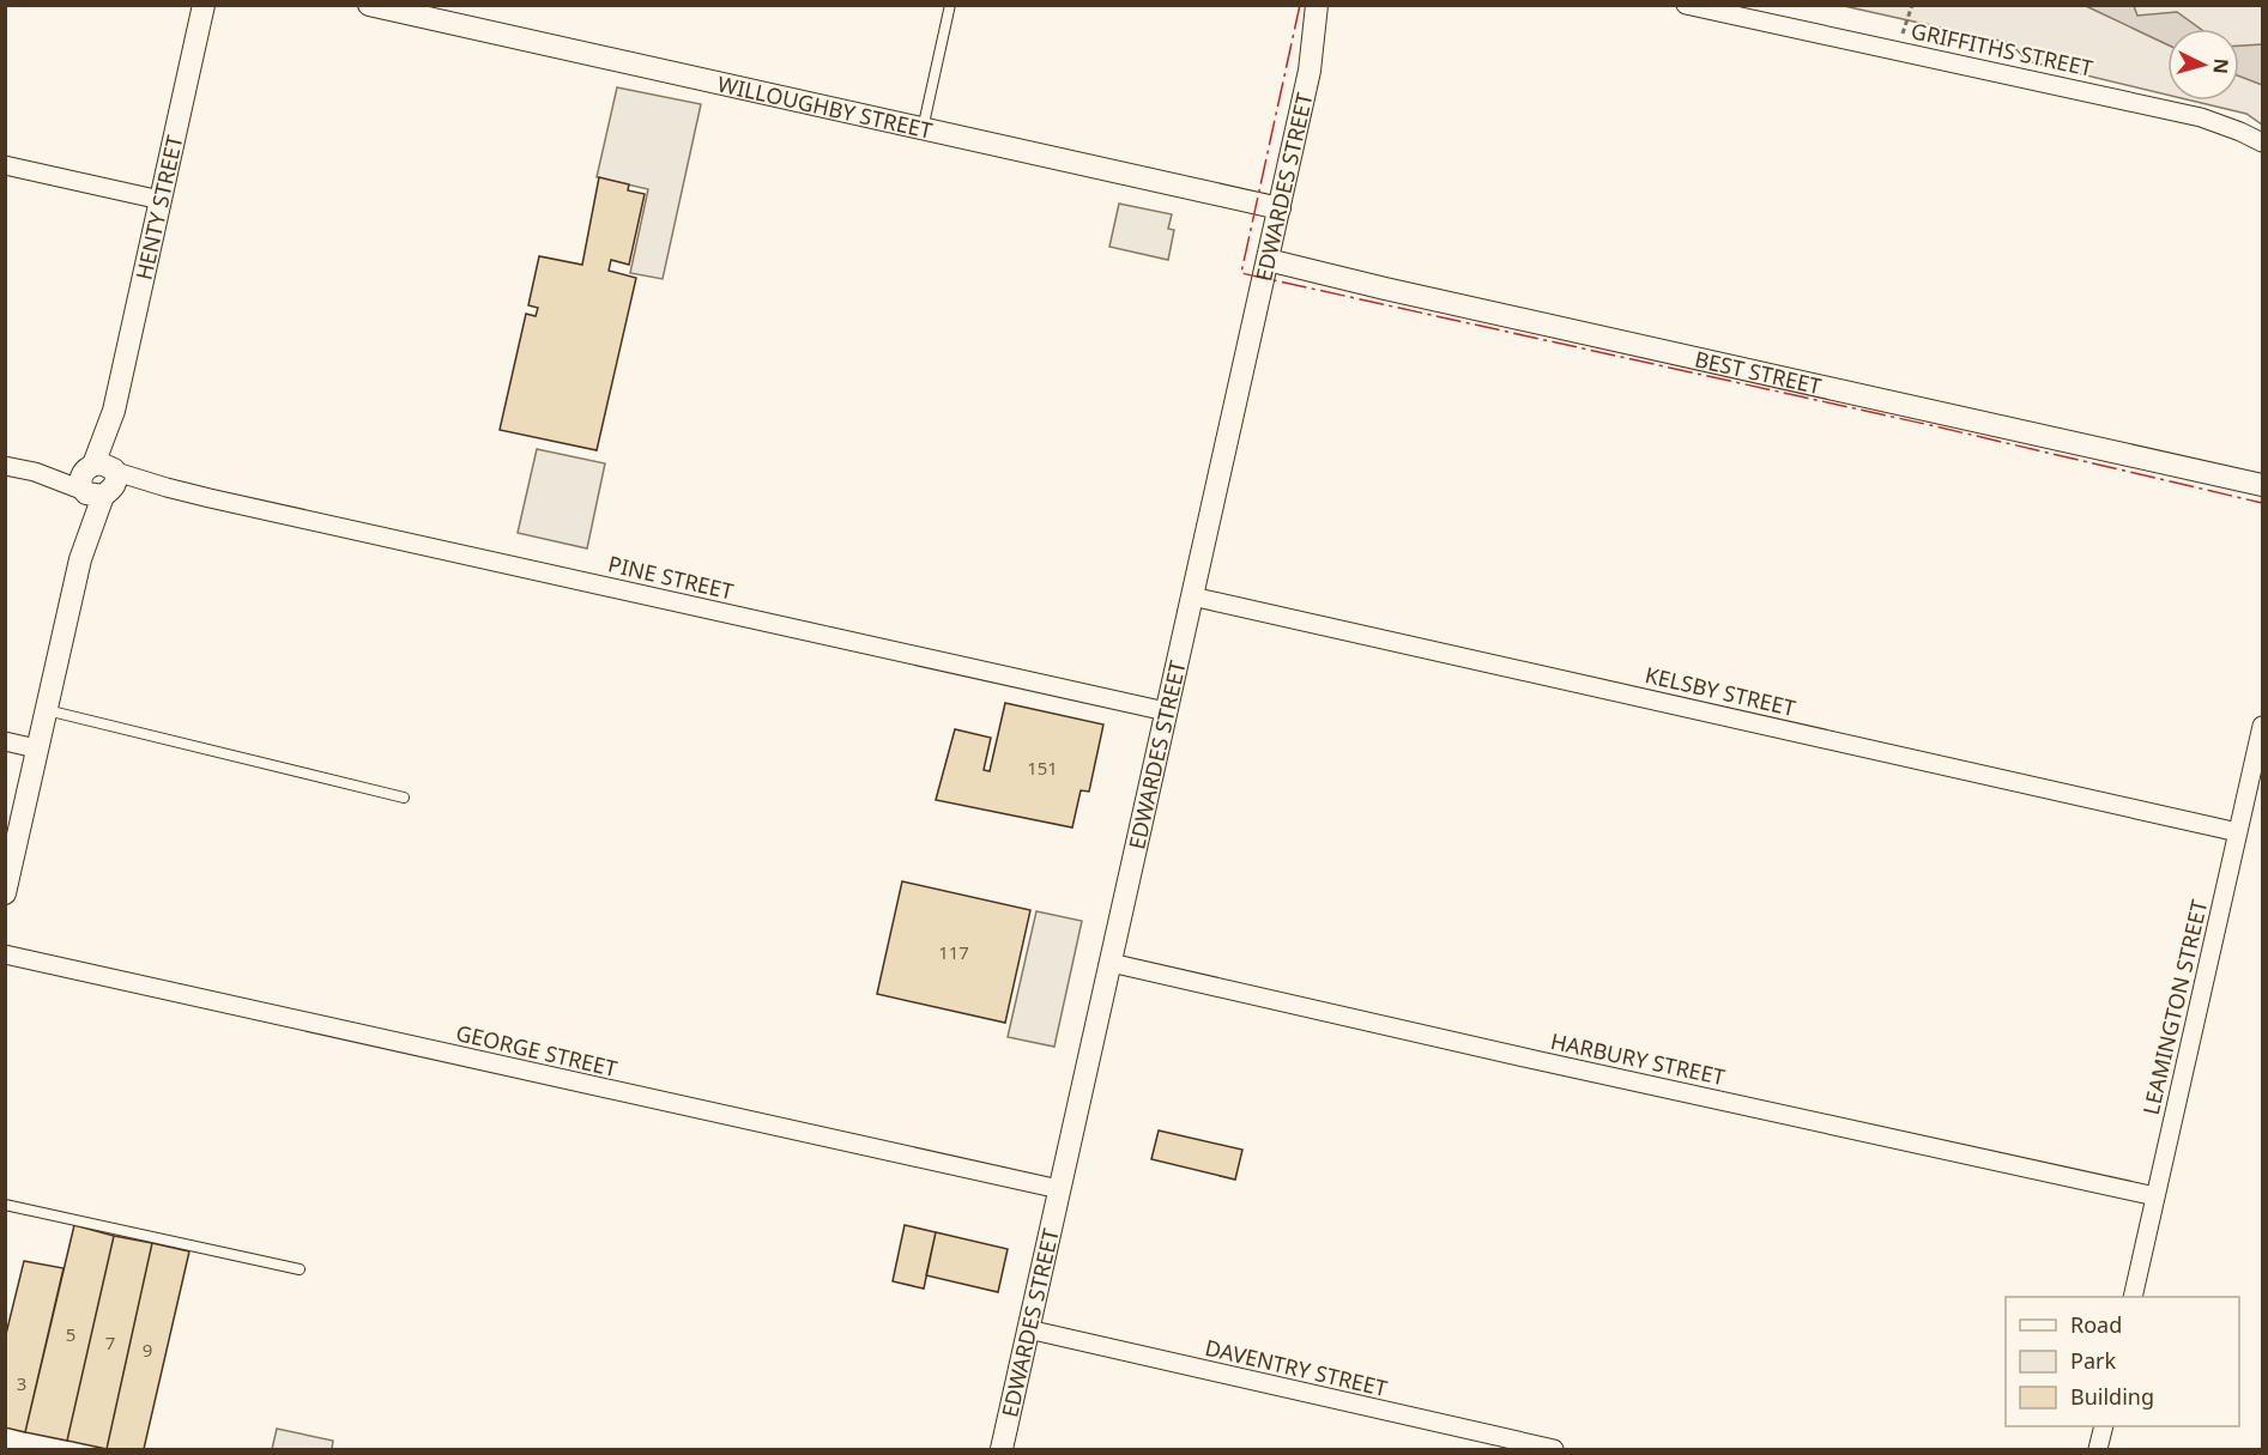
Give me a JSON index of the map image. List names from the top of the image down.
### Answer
{
  "streets": {
    "street": [
      "GRIFFITHS STREET",
      "WILLOUGHBY STREET",
      "EDWARDES STREET",
      "HENTY STREET",
      "BEST STREET",
      "PINE STREET",
      "KELSBY STREET",
      "LEAMINGTON STREET",
      "GEORGE STREET",
      "HARBURY STREET",
      "DAVENTRY STREET"
    ]
  },
  "crossings": [
    ["WILLOUGHBY STREET", "EDWARDES STREET"],
    ["EDWARDES STREET", "BEST STREET"],
    ["EDWARDES STREET", "PINE STREET"],
    ["EDWARDES STREET", "KELSBY STREET"],
    ["EDWARDES STREET", "GEORGE STREET"],
    ["EDWARDES STREET", "HARBURY STREET"],
    ["EDWARDES STREET", "DAVENTRY STREET"],
    ["HENTY STREET", "PINE STREET"],
    ["KELSBY STREET", "LEAMINGTON STREET"],
    ["LEAMINGTON STREET", "HARBURY STREET"]
  ],
  "house_numbers": [
    "151",
    "117",
    "5",
    "7",
    "9",
    "3"
  ],
  "legend": ["Road", "Park", "Building"],
  "north": "right"
}
